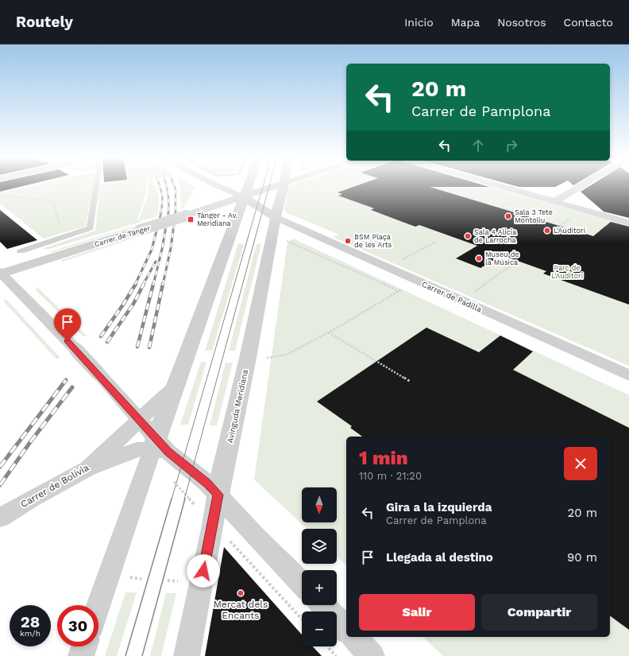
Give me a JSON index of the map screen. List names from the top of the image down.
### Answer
{
  "streets": {
    "street": [
      "Carrer de Tànger",
      "Carrer de Padilla",
      "Avinguda Meridiana",
      "Carrer de Bolívia"
    ]
  },
  "crossings": [
    ["Carrer de Padilla", "Avinguda Meridiana"]
  ],
  "parks": ["Parc de L'Auditori"],
  "places": {
    "other": [
      "Sala 3 Tete Montoliu",
      "L'Auditori",
      "Sala 4 Alicia de Larrocha",
      "BSM Plaça de les Arts",
      "Museu de la Música",
      "Mercat dels Encants"
    ],
    "transit": ["Tànger - Av. Meridiana"]
  },
  "north": "bottom",
  "page": {
    "header": "Routely",
    "nav": [
      "Inicio",
      "Mapa",
      "Nosotros",
      "Contacto"
    ],
    "turn": ["20 m", "Carrer de Pamplona"],
    "heading": ["1 min", "110 m · 21:20"],
    "map_buttons": ["+", "−"],
    "list": [
      {
        "name": "Gira a la izquierda",
        "note": "Carrer de Pamplona",
        "value": "20 m"
      },
      {
        "name": "Llegada al destino",
        "value": "90 m"
      }
    ],
    "buttons": ["Salir", "Compartir"],
    "speed": "28 km/h",
    "limit": "30"
  }
}
